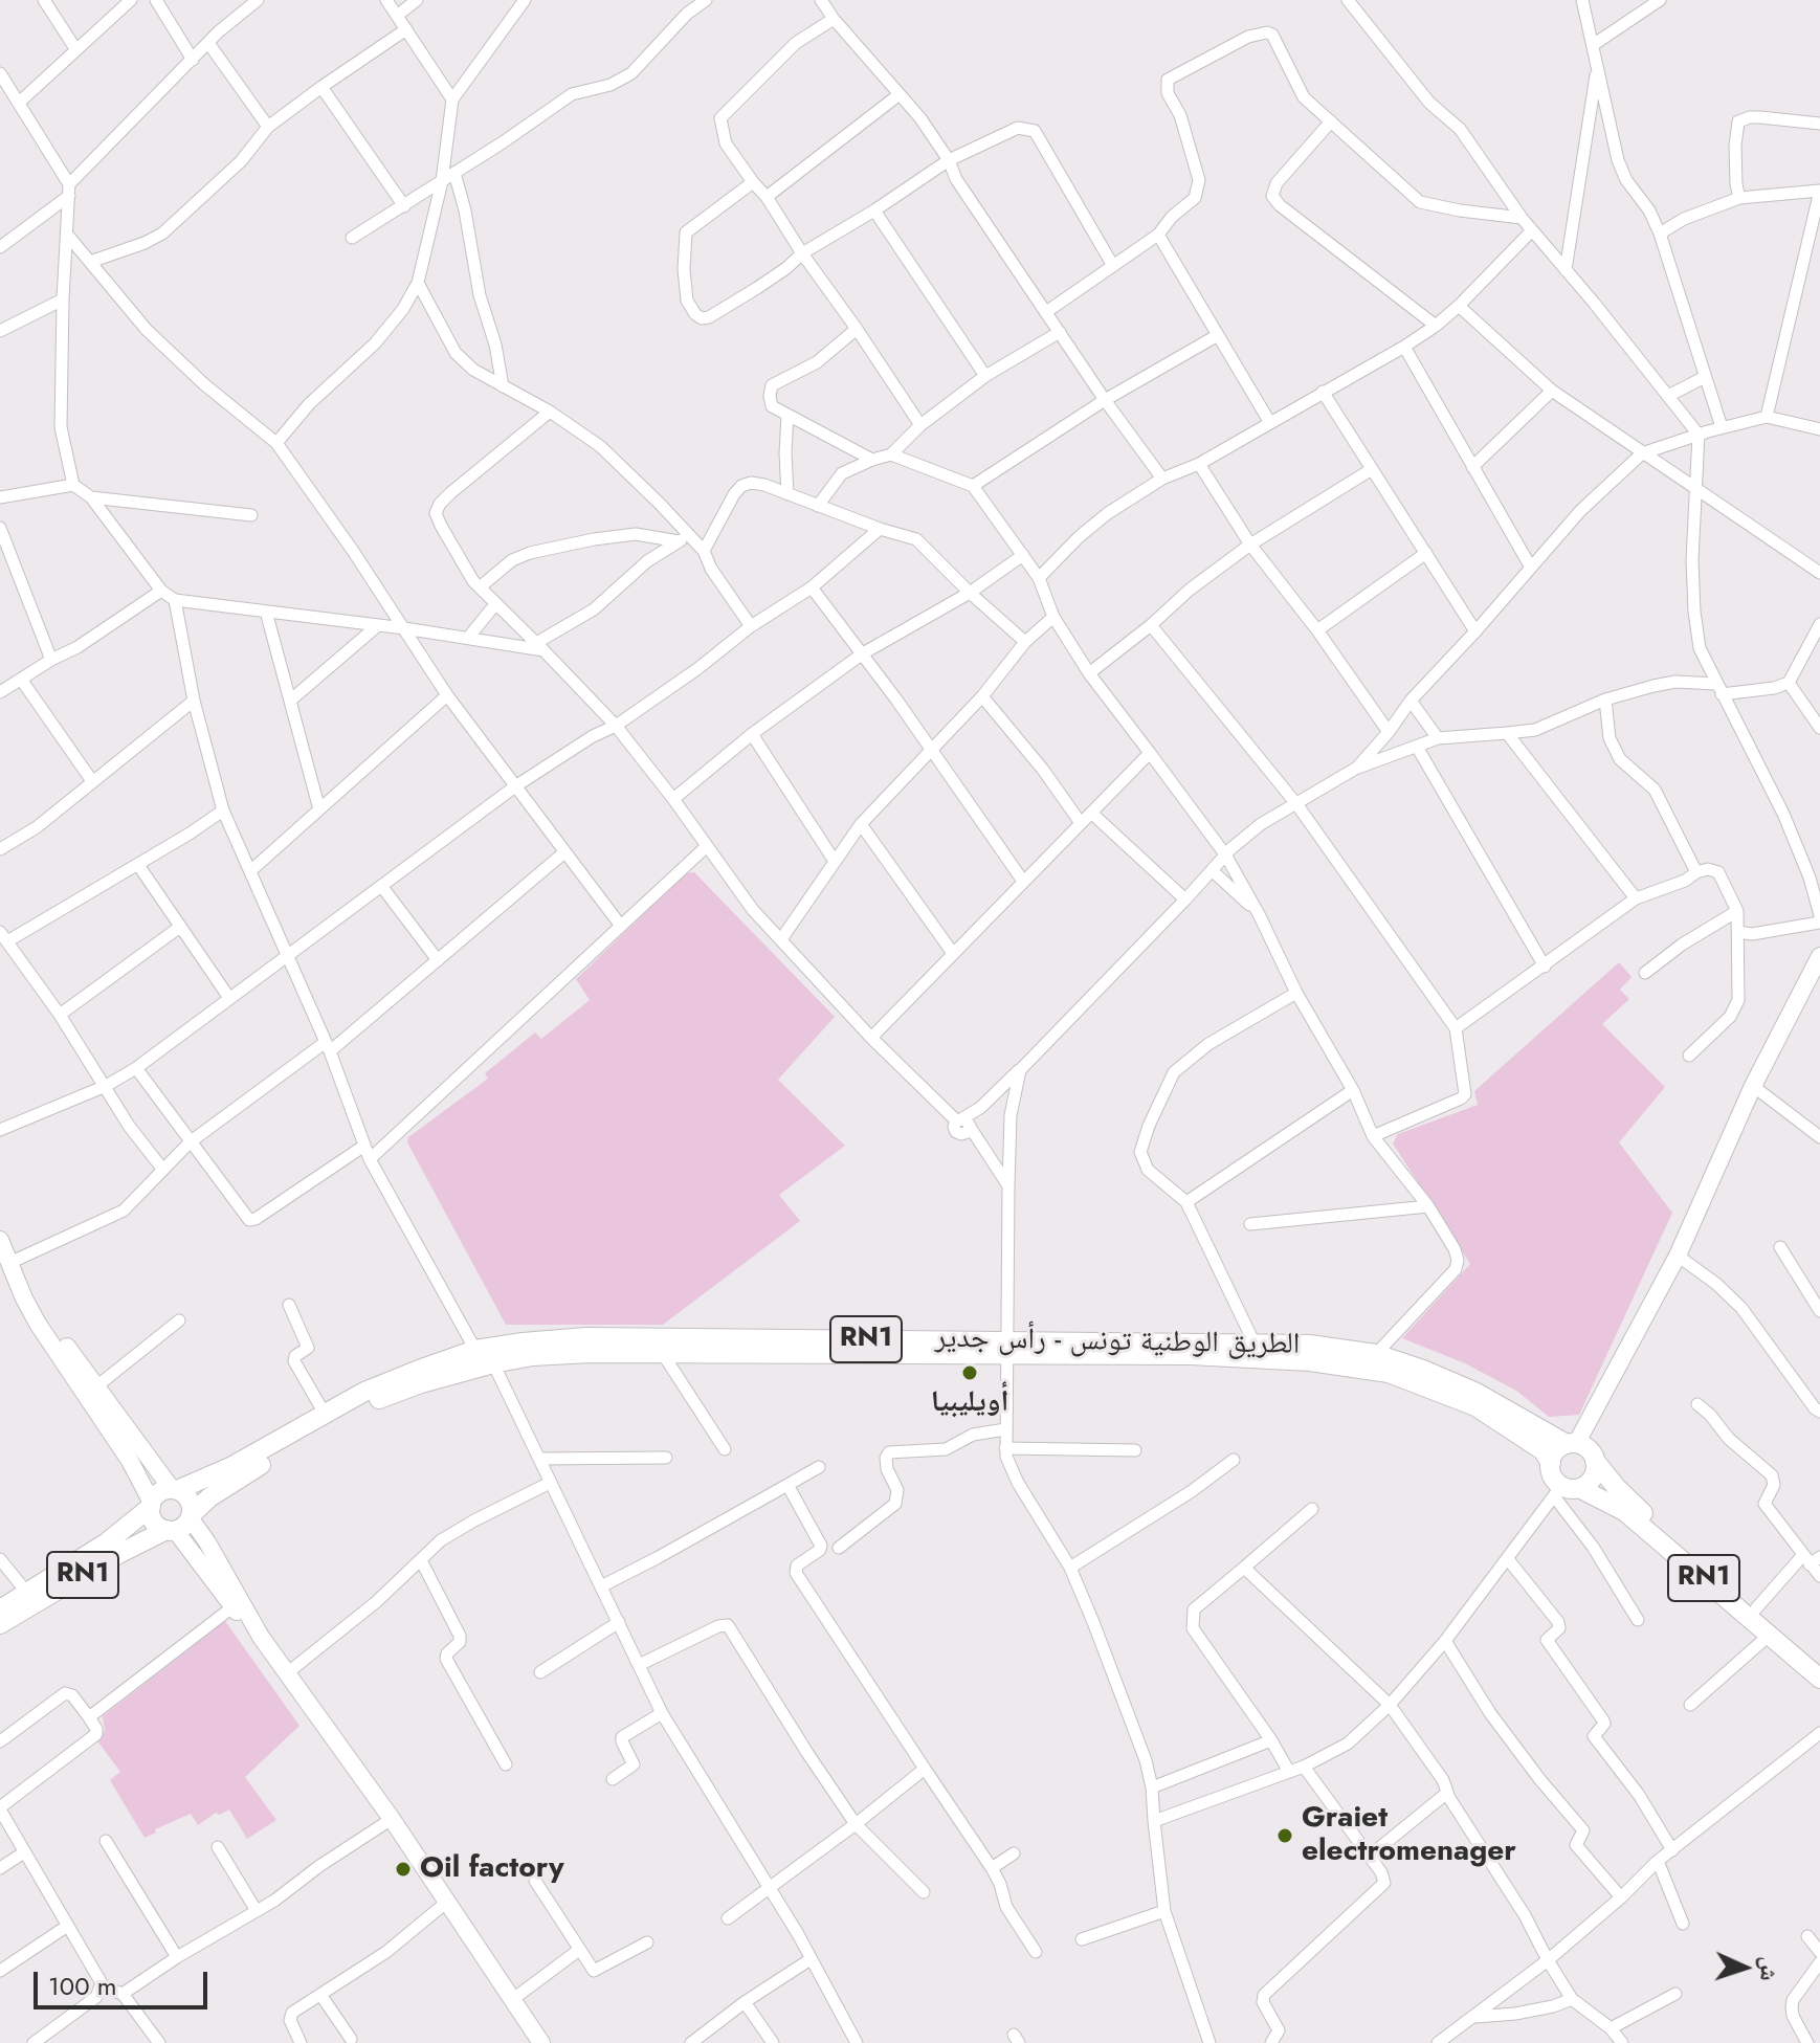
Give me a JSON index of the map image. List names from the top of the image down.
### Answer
{
  "streets": {
    "main road": ["RN1", "الطريق الوطنية تونس - رأس جدير"]
  },
  "crossings": [
    ["RN1", "الطريق الوطنية تونس - رأس جدير"]
  ],
  "places": ["أويليبيا", "Graiet electromenager", "Oil factory"],
  "scale_bar": "100 m",
  "north": "right"
}
